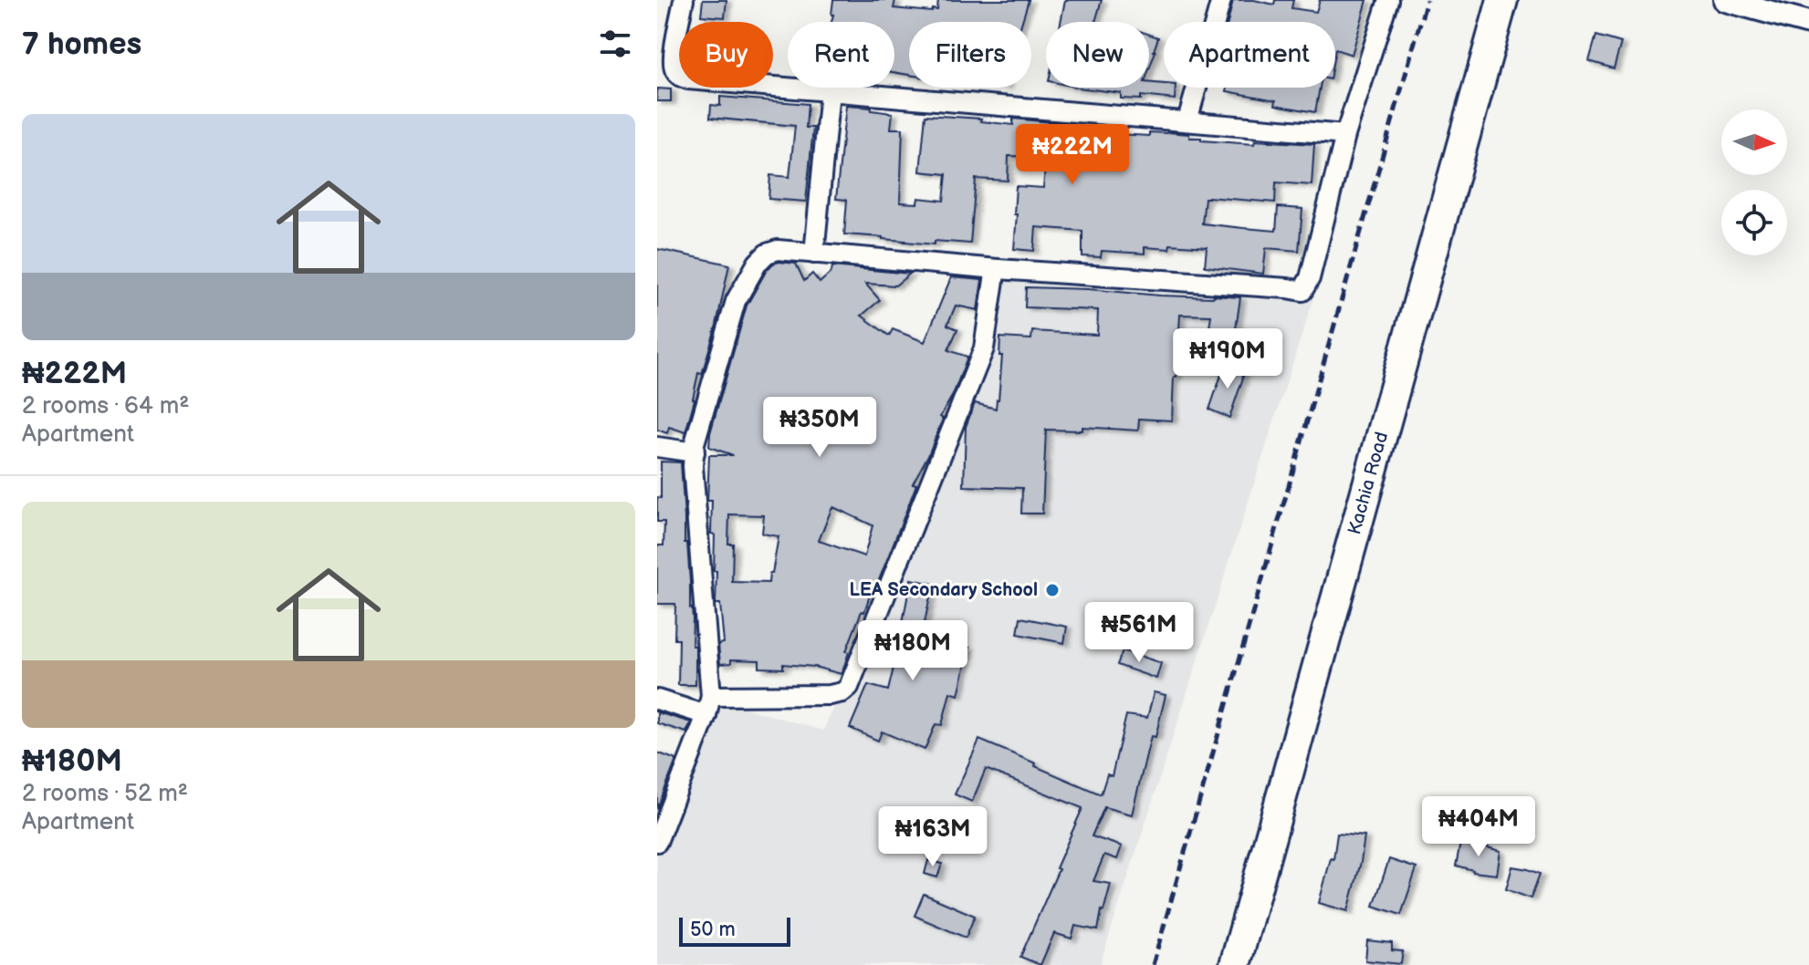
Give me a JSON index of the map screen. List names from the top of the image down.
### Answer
{
  "streets": {
    "main road": ["Kachia Road"]
  },
  "places": ["LEA Secondary School"],
  "scale_bar": "50 m",
  "north": "right",
  "page": {
    "heading": "7 homes",
    "chip": [
      "Buy",
      "Rent",
      "Filters",
      "New",
      "Apartment"
    ],
    "list": [
      {
        "name": "₦222M",
        "note": "2 rooms · 64 m² · Apartment"
      },
      {
        "name": "₦180M",
        "note": "2 rooms · 52 m² · Apartment"
      }
    ],
    "price": [
      "₦222M",
      "₦190M",
      "₦350M",
      "₦561M",
      "₦180M",
      "₦404M",
      "₦163M"
    ],
    "scale": "50 m"
  }
}
